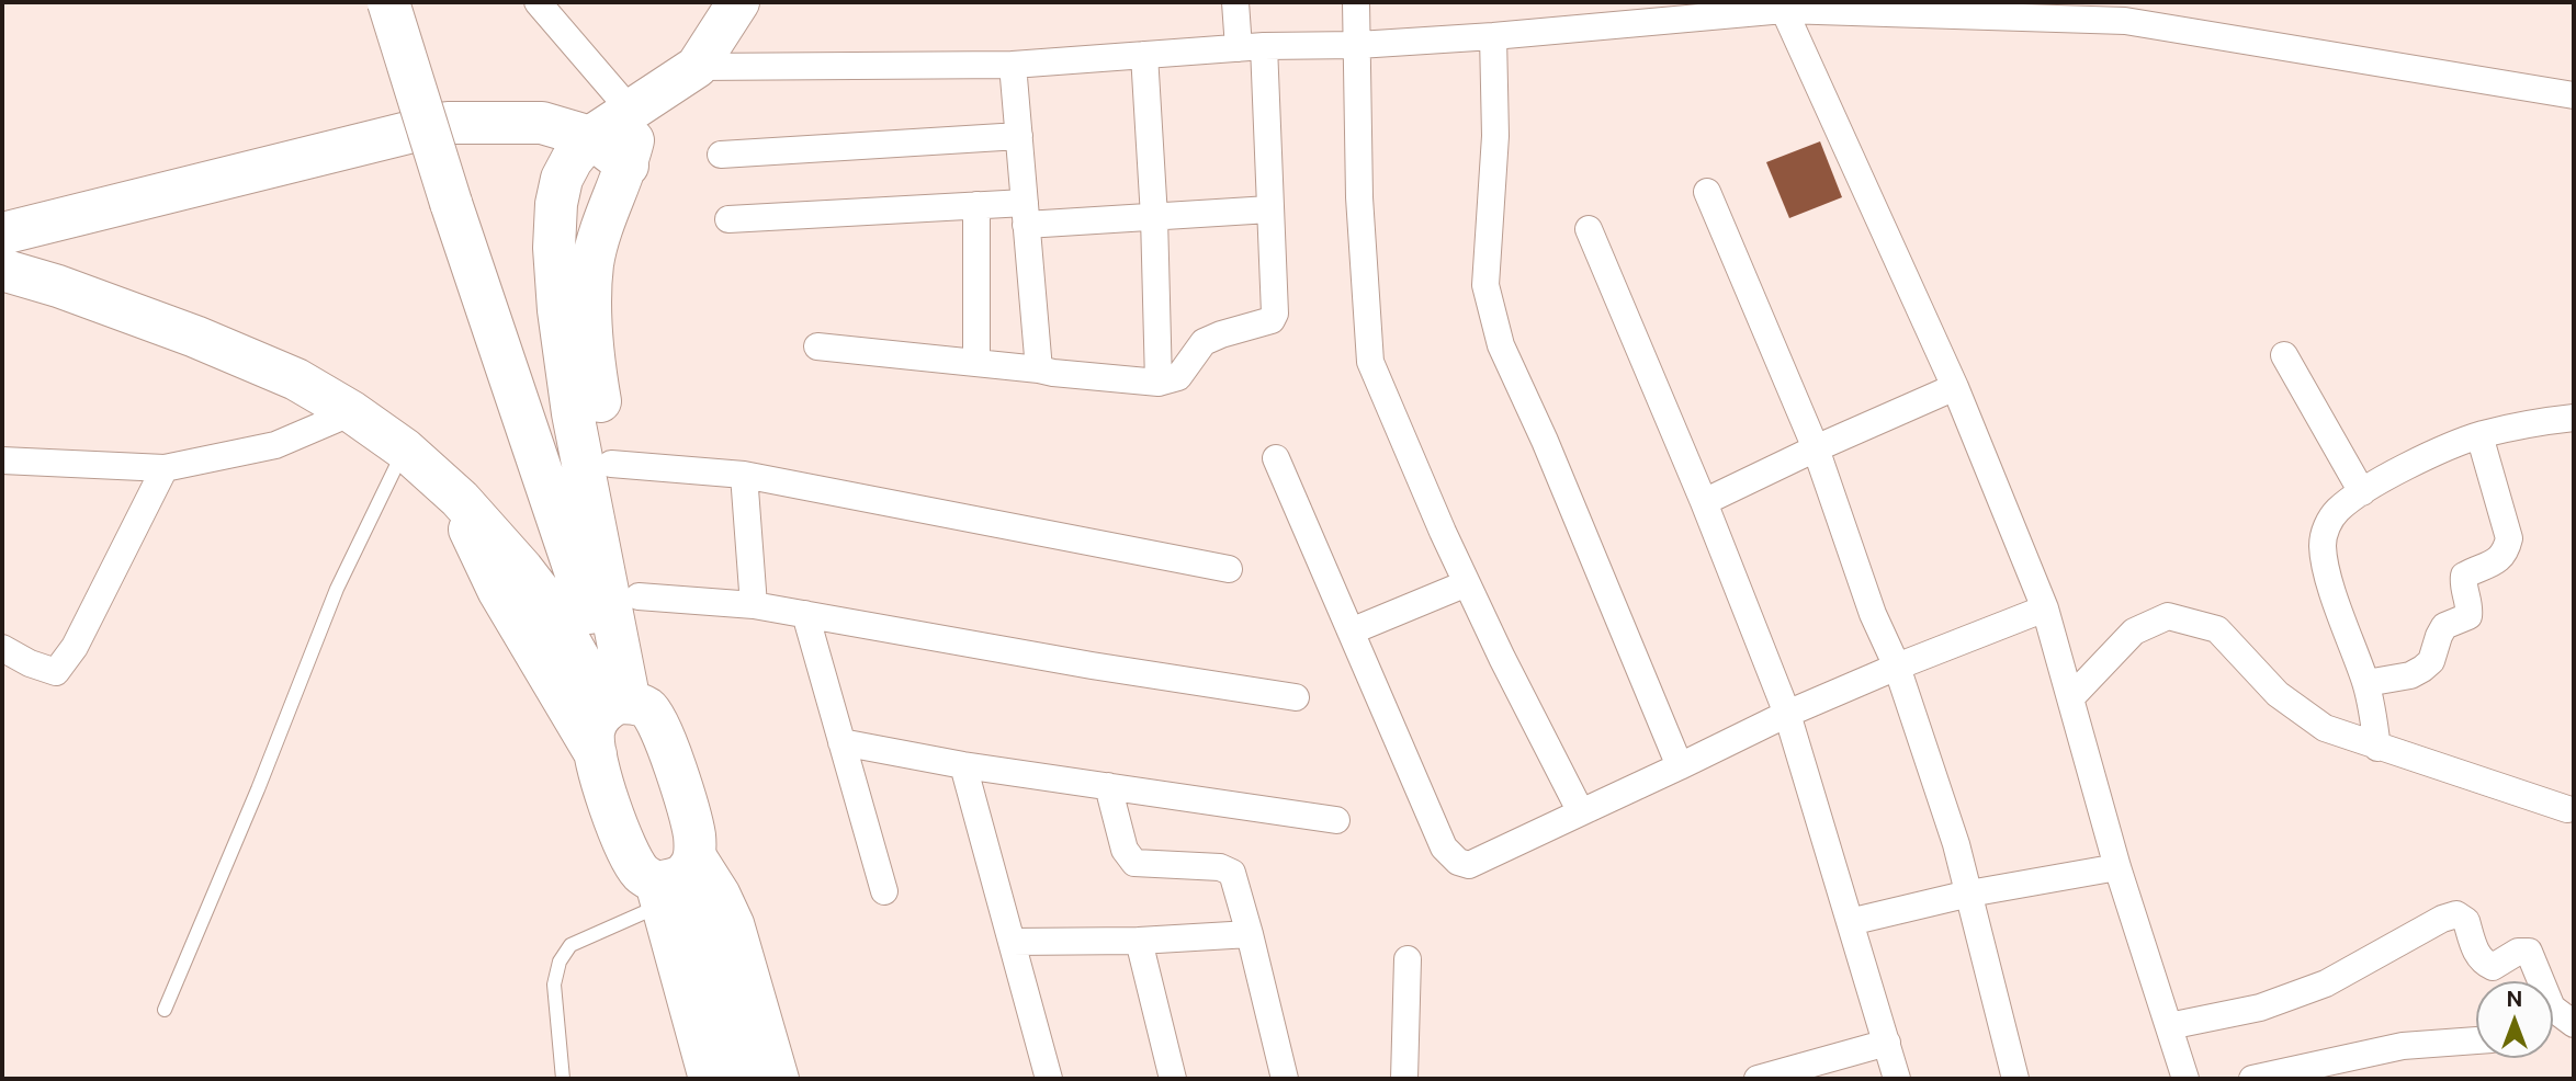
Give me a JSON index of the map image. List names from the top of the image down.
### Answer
{
  "north": "top"
}
